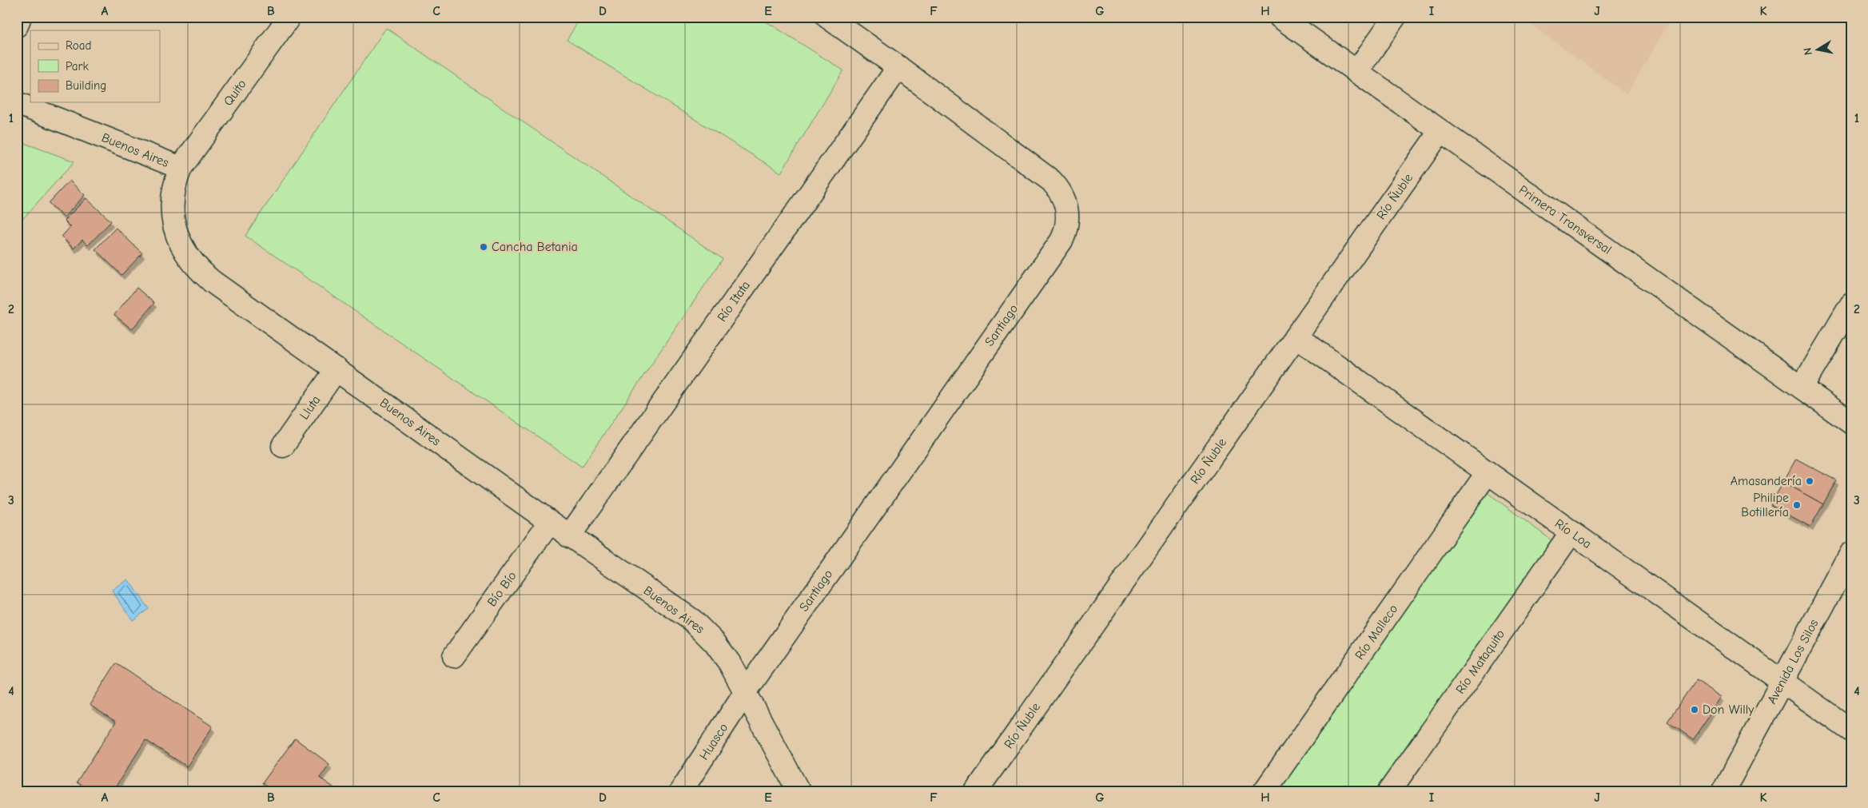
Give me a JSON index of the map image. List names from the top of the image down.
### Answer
{
  "streets": {
    "street": [
      "Quito",
      "Buenos Aires",
      "Río Ñuble",
      "Primera Transversal",
      "Río Itata",
      "Santiago",
      "Lluta",
      "Río Loa",
      "Bío Bío",
      "Río Malleco",
      "Río Mataquito",
      "Avenida Los Silos",
      "Huasco"
    ]
  },
  "crossings": [
    ["Quito", "Buenos Aires"],
    ["Buenos Aires", "Río Itata"],
    ["Buenos Aires", "Santiago"],
    ["Buenos Aires", "Lluta"],
    ["Buenos Aires", "Bío Bío"],
    ["Buenos Aires", "Huasco"],
    ["Río Ñuble", "Primera Transversal"],
    ["Río Ñuble", "Río Loa"],
    ["Río Itata", "Santiago"],
    ["Santiago", "Huasco"],
    ["Río Loa", "Río Malleco"],
    ["Río Loa", "Río Mataquito"],
    ["Río Loa", "Avenida Los Silos"]
  ],
  "places": [
    "Cancha Betania",
    "Amasandería",
    "Philipe Botillería",
    "Don Willy"
  ],
  "legend": ["Road", "Park", "Building"],
  "north": "left",
  "grid": {
    "columns": [
      "A",
      "B",
      "C",
      "D",
      "E",
      "F",
      "G",
      "H",
      "I",
      "J",
      "K"
    ],
    "rows": [
      "1",
      "2",
      "3",
      "4"
    ]
  }
}
